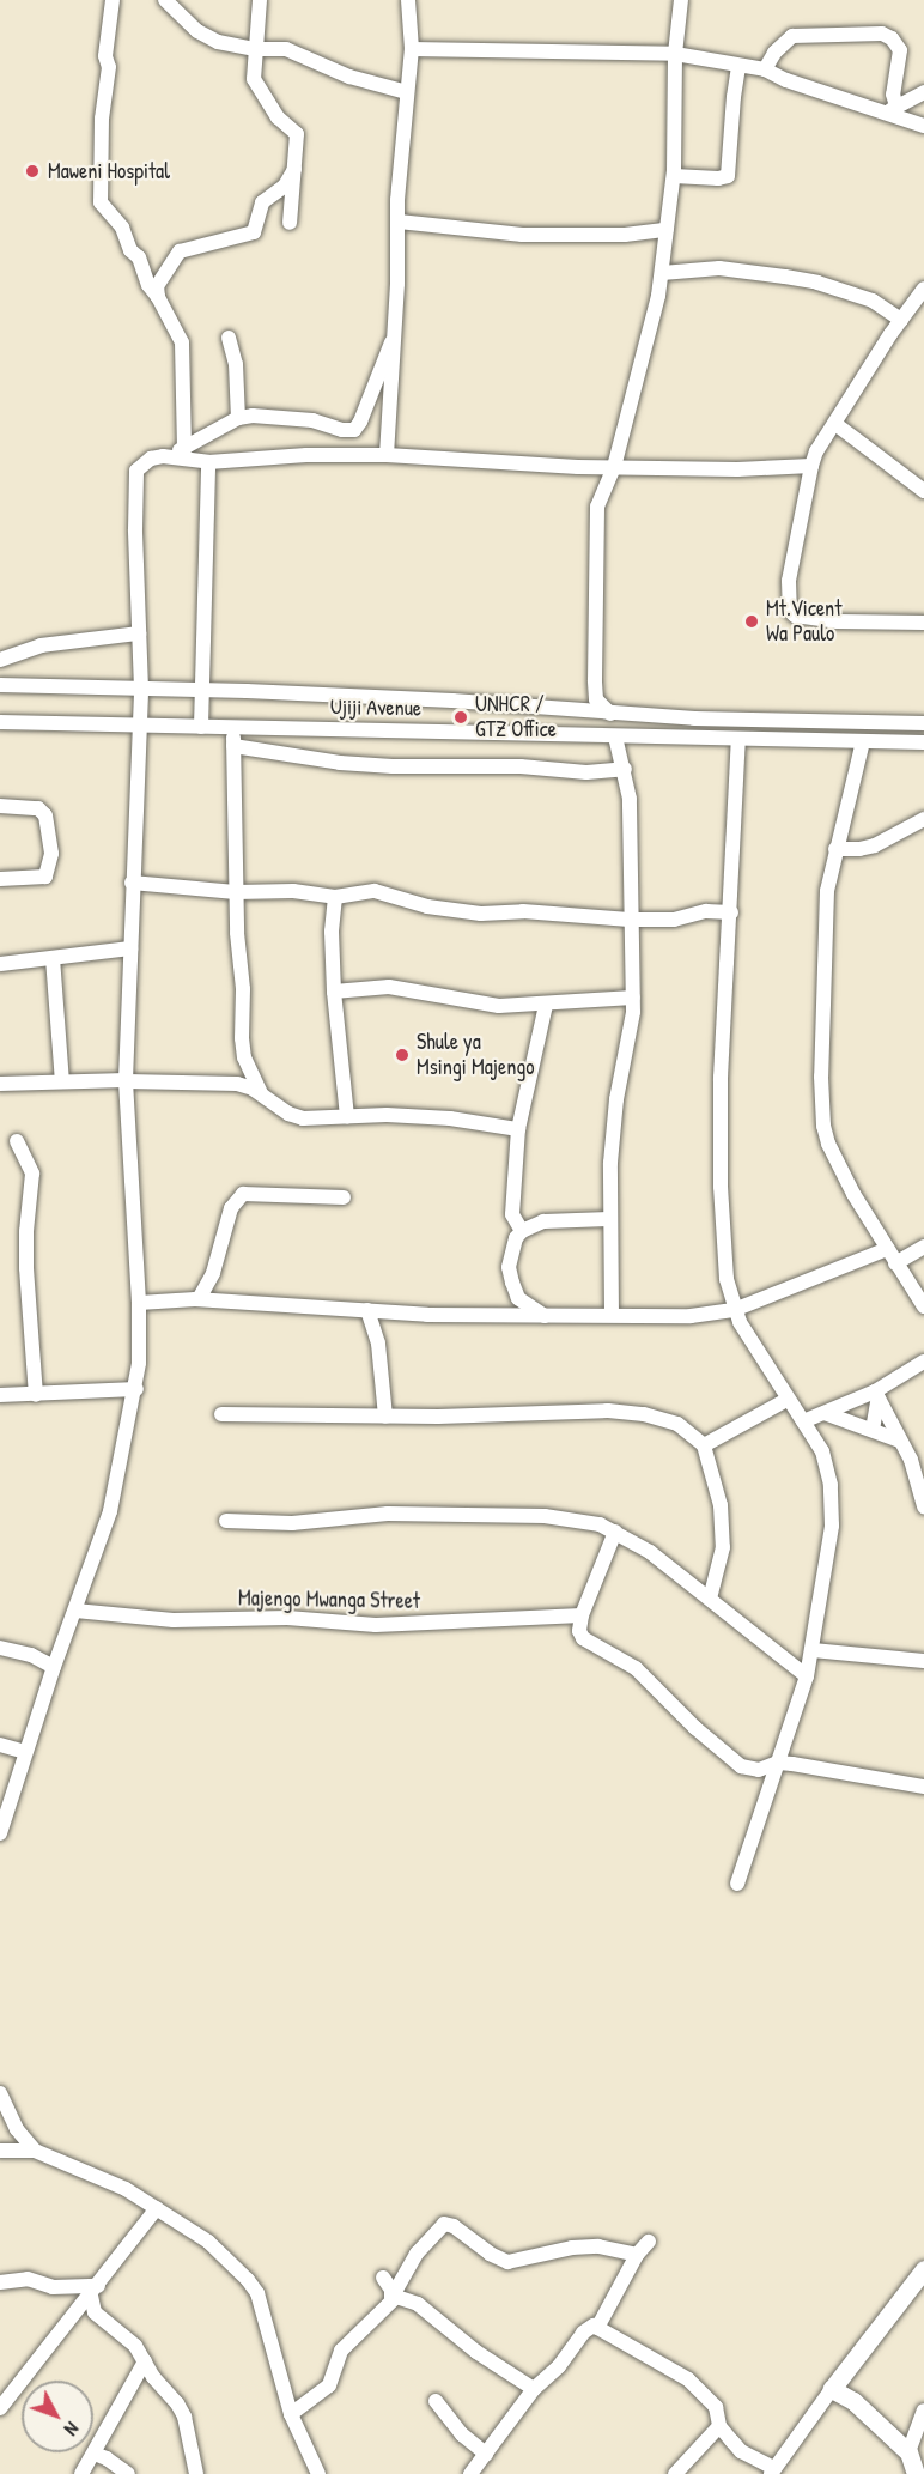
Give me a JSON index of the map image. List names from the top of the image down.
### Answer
{
  "streets": {
    "street": ["Ujiji Avenue", "Majengo Mwanga Street"]
  },
  "places": [
    "Maweni Hospital",
    "Mt.Vicent Wa Paulo",
    "UNHCR / GTZ Office",
    "Shule ya Msingi Majengo"
  ],
  "north": "bottom right"
}
